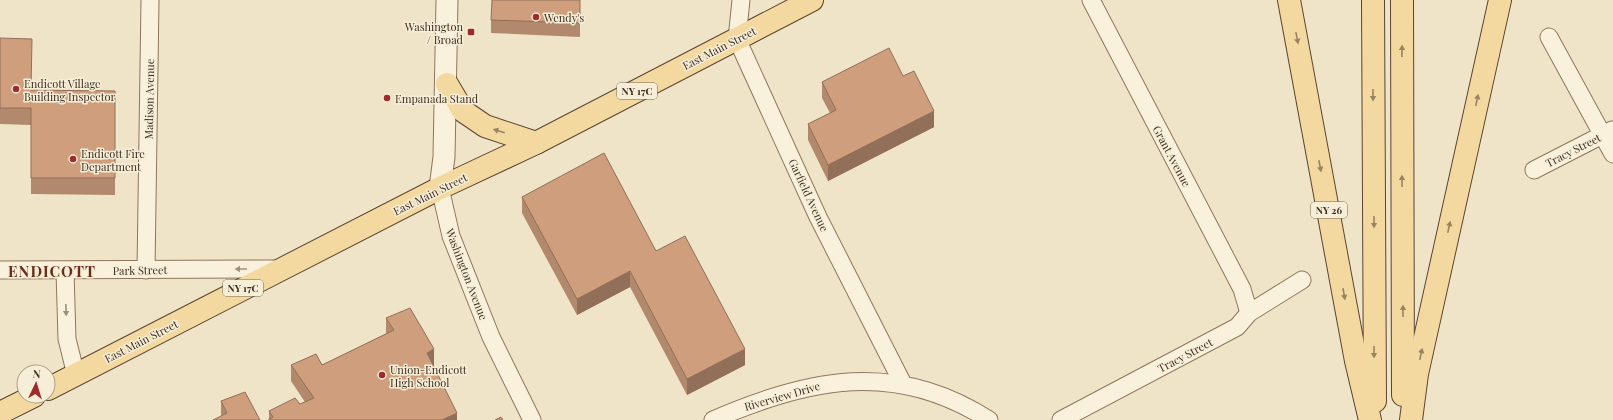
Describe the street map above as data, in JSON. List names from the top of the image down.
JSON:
{
  "streets": {
    "main road": ["East Main Street", "NY 17C", "NY 26"],
    "street": [
      "Madison Avenue",
      "Tracy Street",
      "Grant Avenue",
      "Garfield Avenue",
      "Park Street",
      "Washington Avenue",
      "Riverview Drive"
    ]
  },
  "crossings": [
    ["East Main Street", "Garfield Avenue"],
    ["East Main Street", "Park Street"],
    ["East Main Street", "Washington Avenue"],
    ["Madison Avenue", "Park Street"],
    ["Tracy Street", "Grant Avenue"],
    ["Garfield Avenue", "Riverview Drive"]
  ],
  "one_way": ["Park Street"],
  "districts": ["ENDICOTT"],
  "places": {
    "other": [
      "Wendy's",
      "Endicott Village Building Inspector",
      "Empanada Stand",
      "Endicott Fire Department",
      "Union-Endicott High School"
    ],
    "transit": ["Washington / Broad"]
  },
  "north": "top"
}
